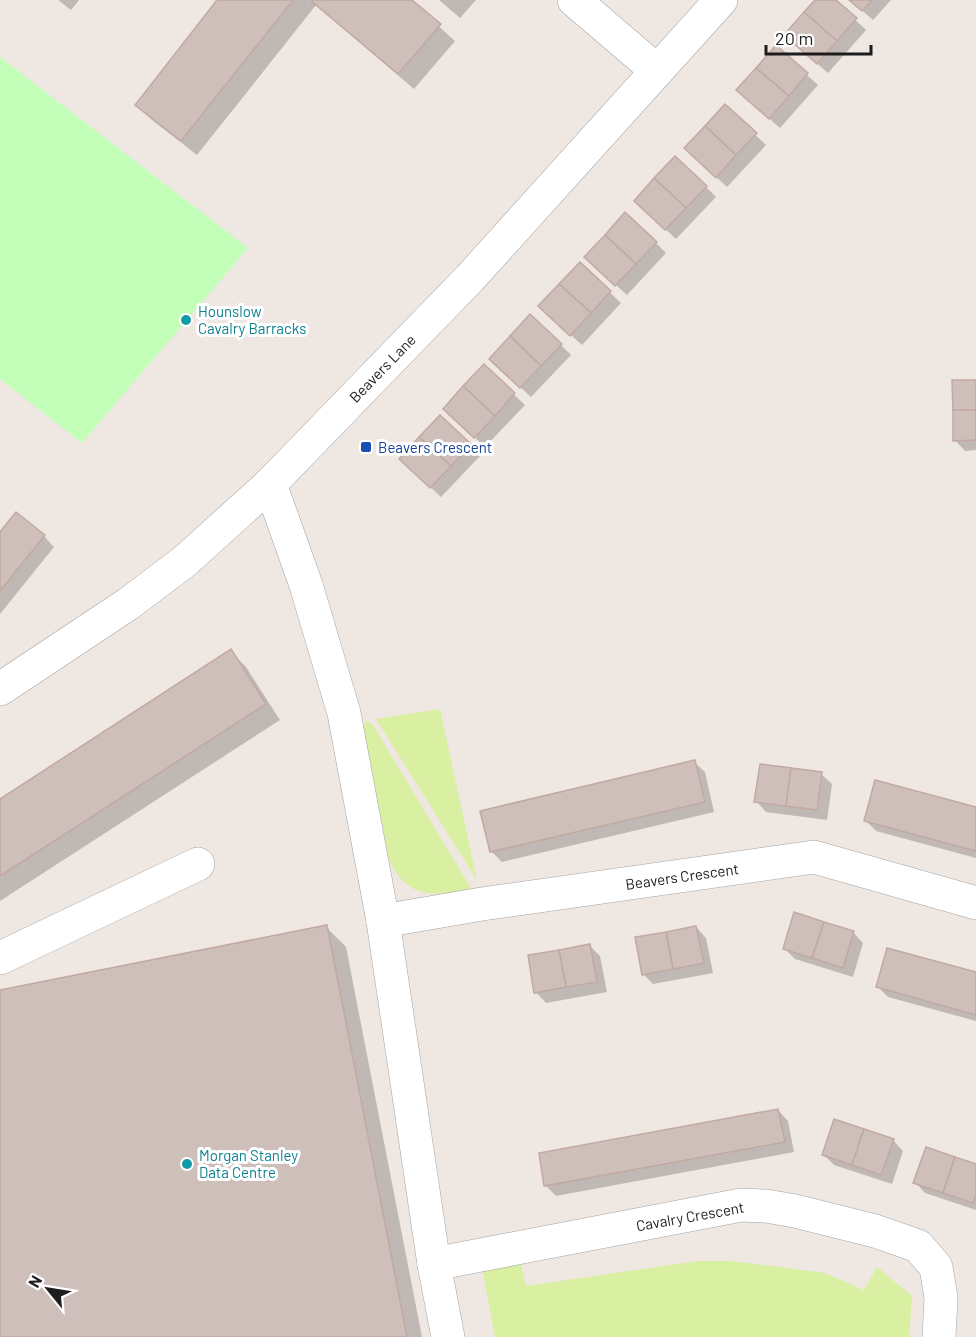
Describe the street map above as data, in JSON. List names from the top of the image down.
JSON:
{
  "streets": {
    "street": ["Beavers Lane", "Beavers Crescent", "Cavalry Crescent"]
  },
  "places": {
    "other": ["Hounslow Cavalry Barracks", "Morgan Stanley Data Centre"],
    "transit": ["Beavers Crescent"]
  },
  "scale_bar": "20 m",
  "north": "top left"
}
